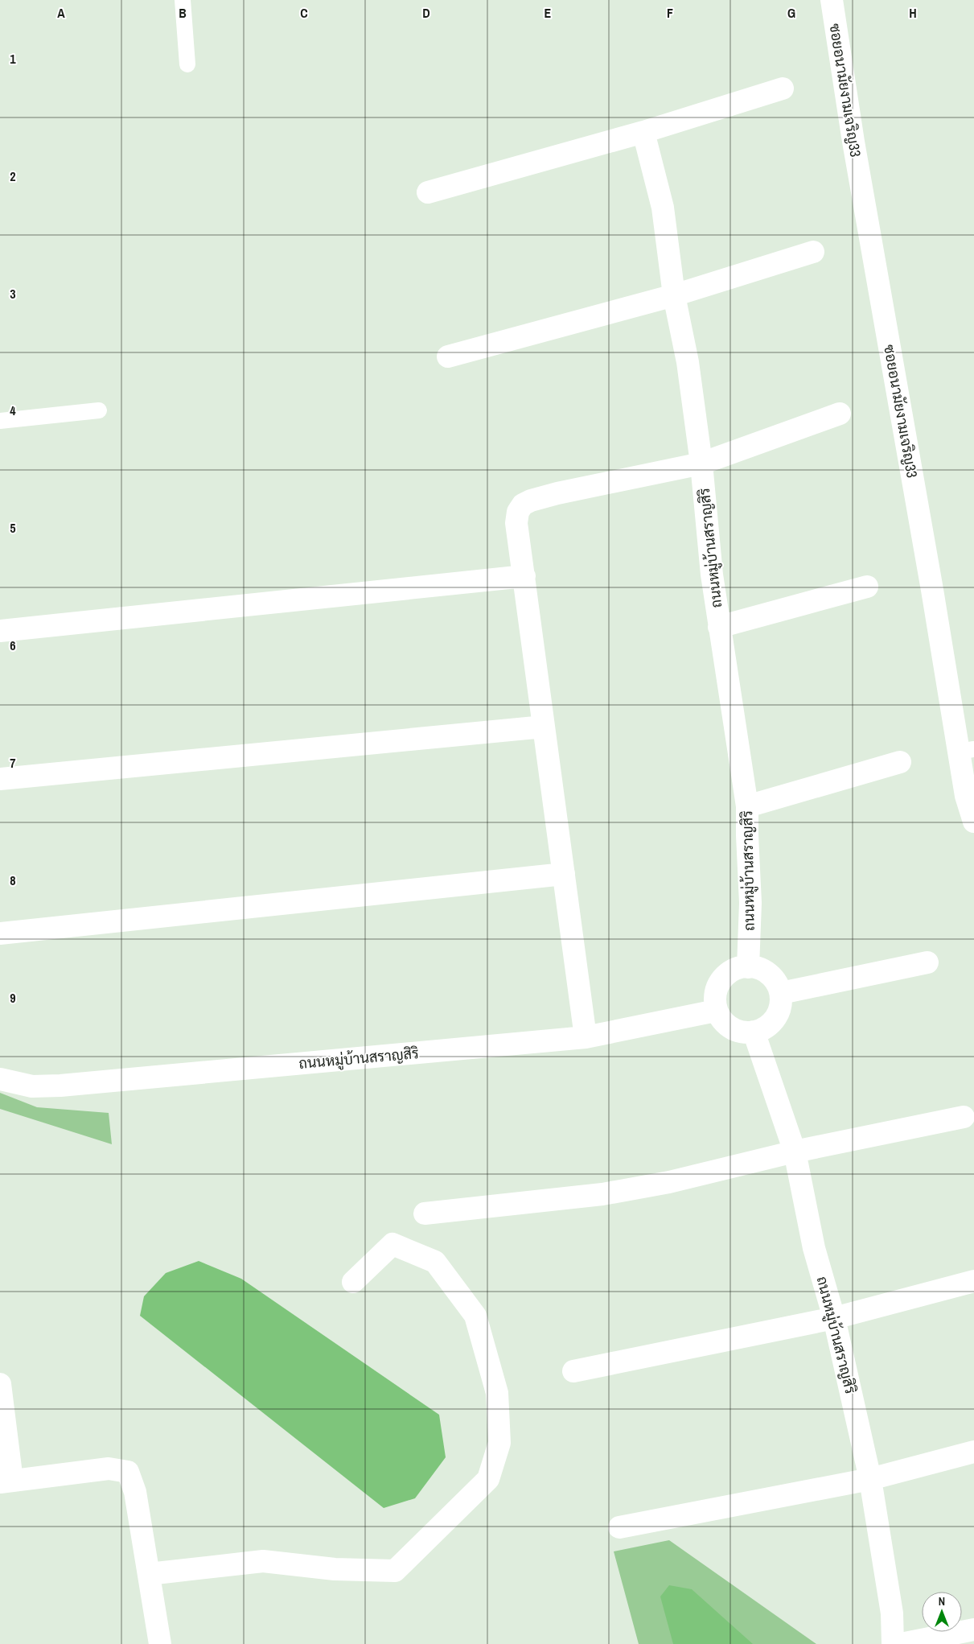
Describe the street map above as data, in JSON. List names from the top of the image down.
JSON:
{
  "streets": {
    "street": ["ซอยอนามัยงามเจริญ33", "ถนนหมู่บ้านสราญสิริ"]
  },
  "north": "top",
  "grid": {
    "columns": [
      "A",
      "B",
      "C",
      "D",
      "E",
      "F",
      "G",
      "H"
    ],
    "rows": [
      "1",
      "2",
      "3",
      "4",
      "5",
      "6",
      "7",
      "8",
      "9"
    ]
  }
}
